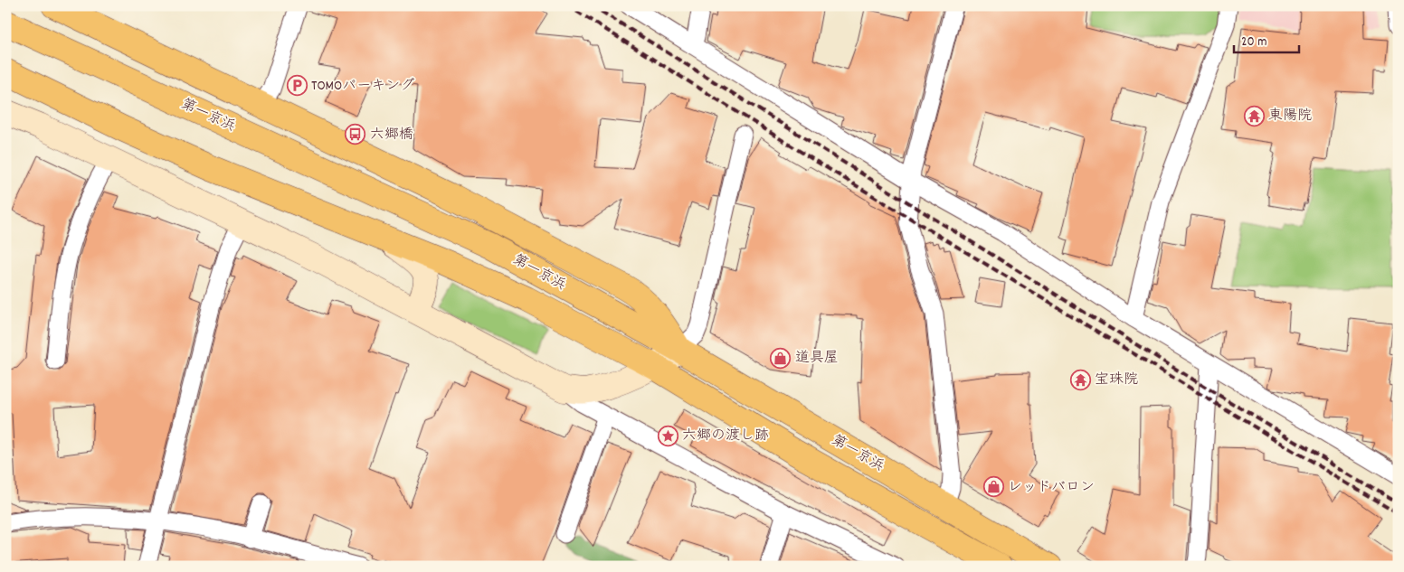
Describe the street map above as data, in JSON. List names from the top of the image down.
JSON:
{
  "streets": {
    "highway": ["第一京浜"]
  },
  "places": {
    "parking": ["TOMOパーキング"],
    "temple": ["東陽院", "宝珠院"],
    "bus stop": ["六郷橋"],
    "shop": ["道具屋", "レッドバロン"],
    "place": ["六郷の渡し跡"]
  },
  "scale_bar": "20 m"
}
